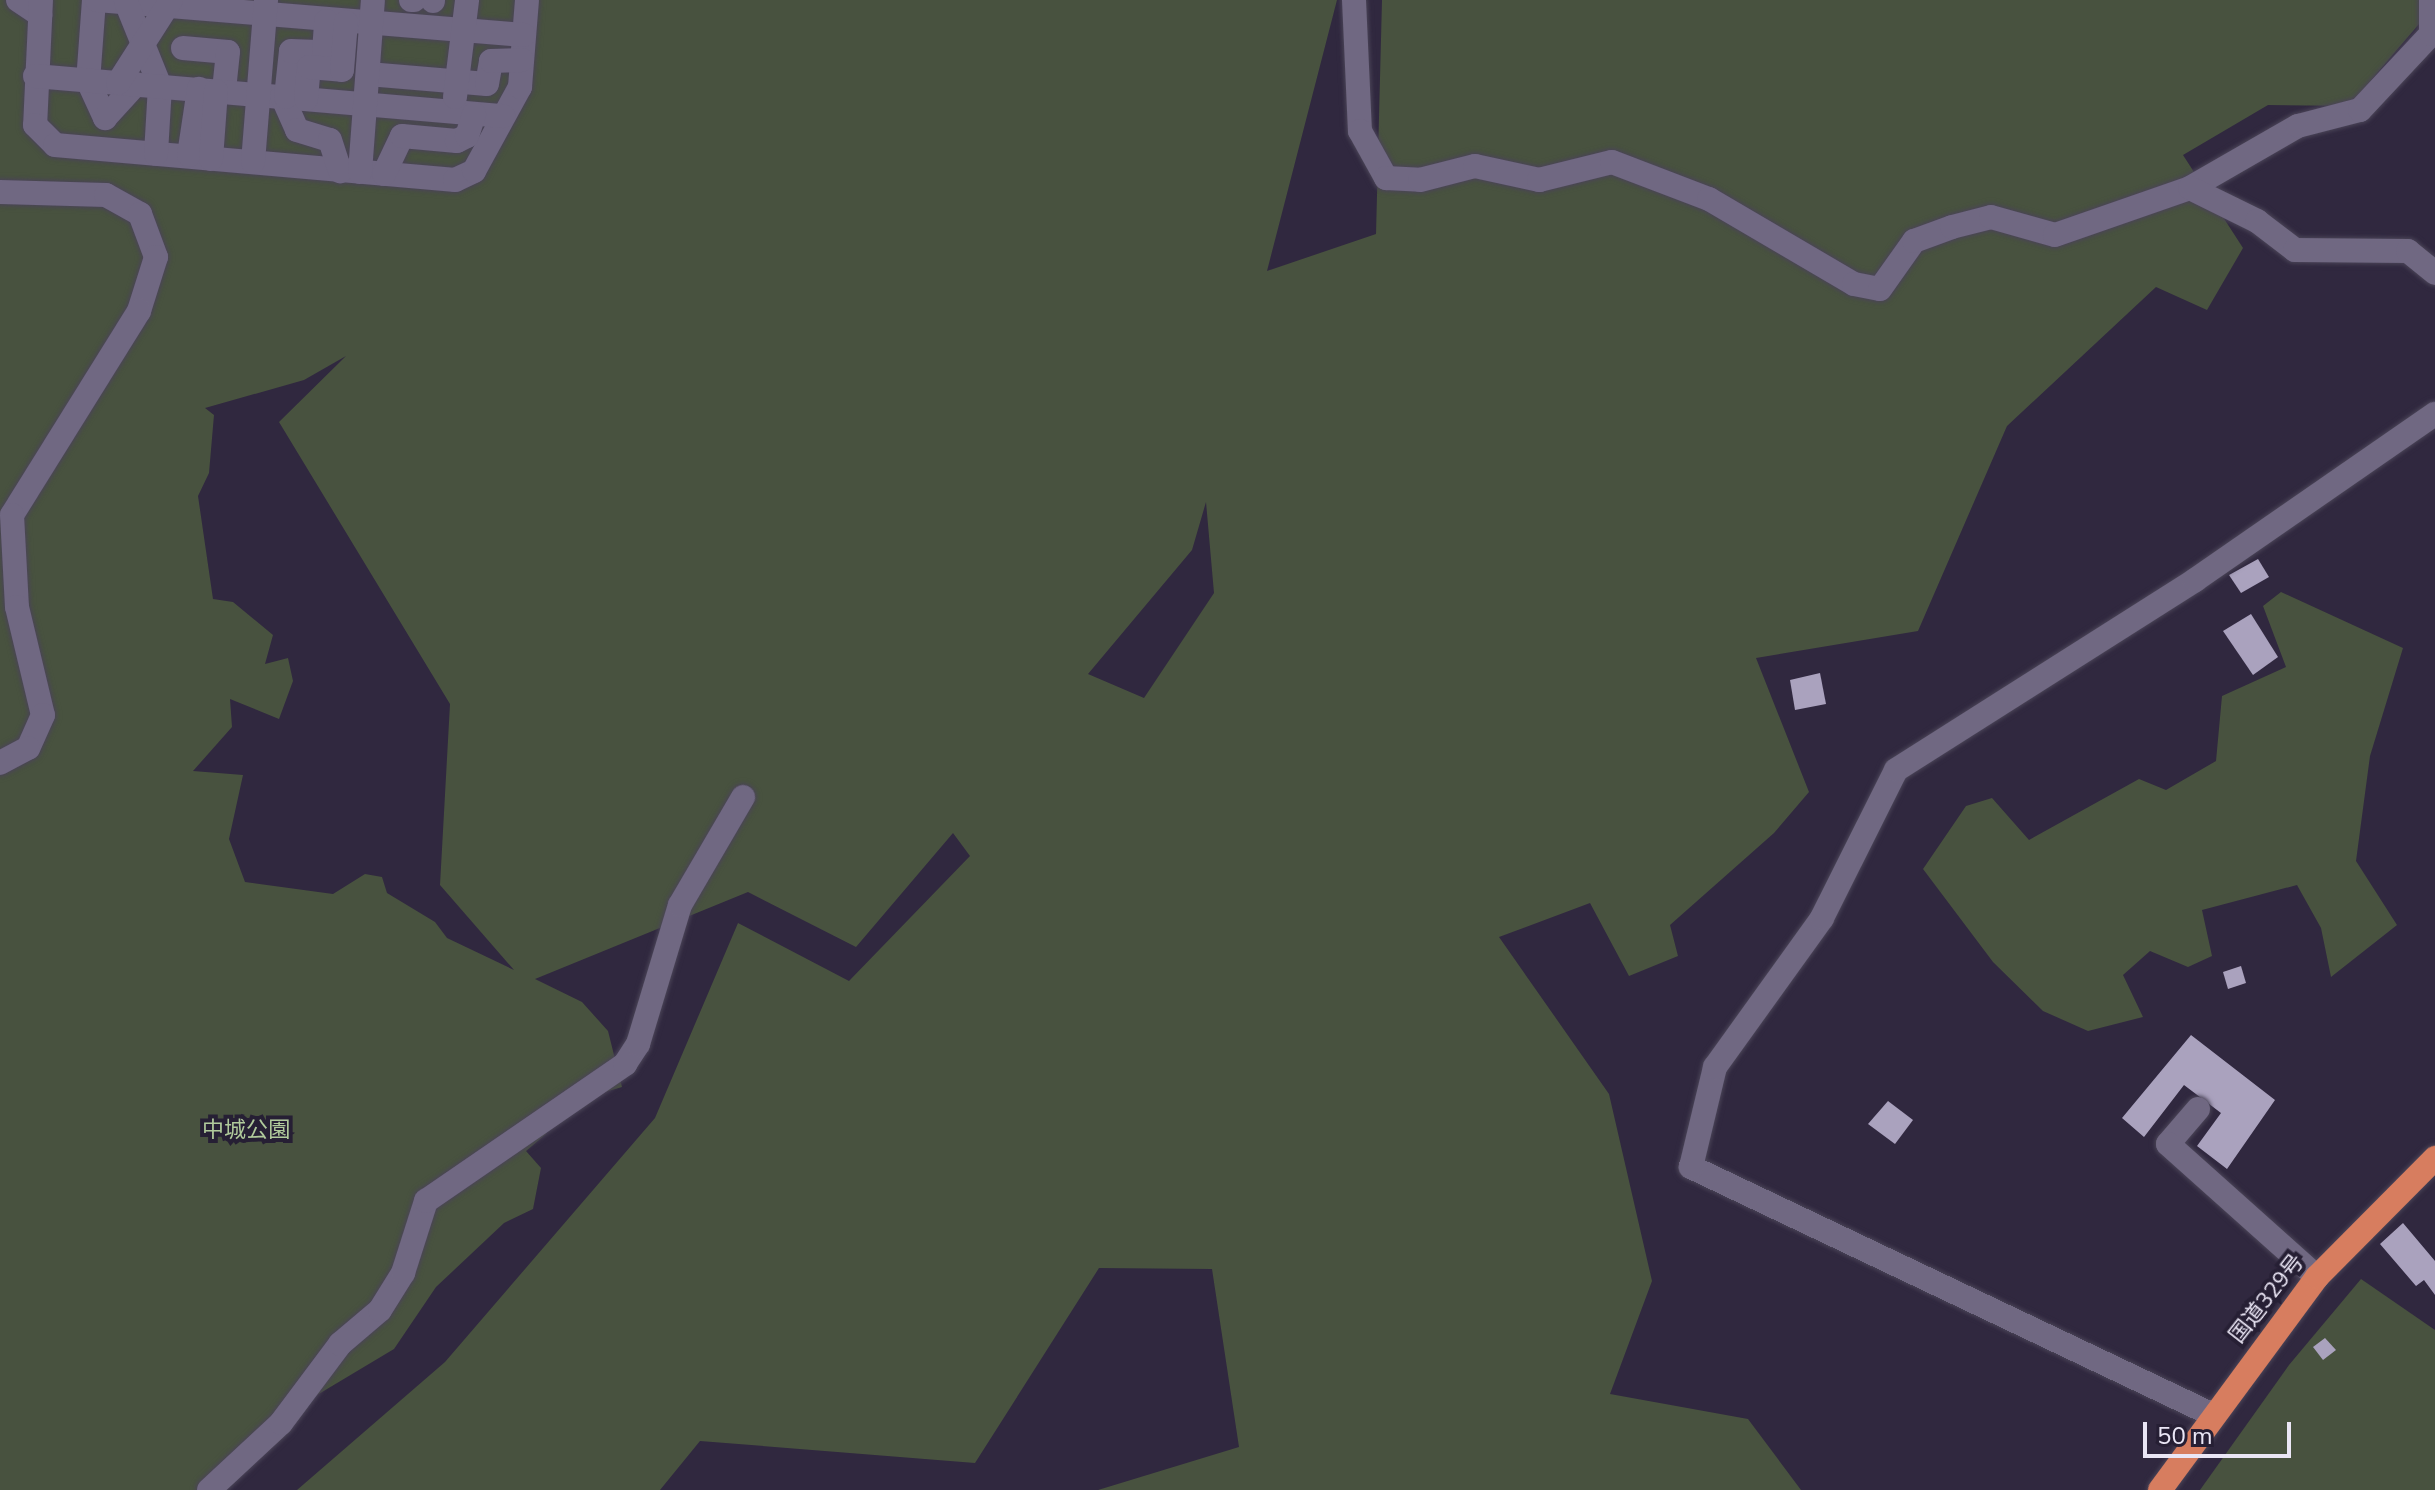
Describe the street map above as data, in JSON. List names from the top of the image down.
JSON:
{
  "streets": {
    "highway": ["国道329号"]
  },
  "parks": ["中城公園"],
  "scale_bar": "50 m"
}
